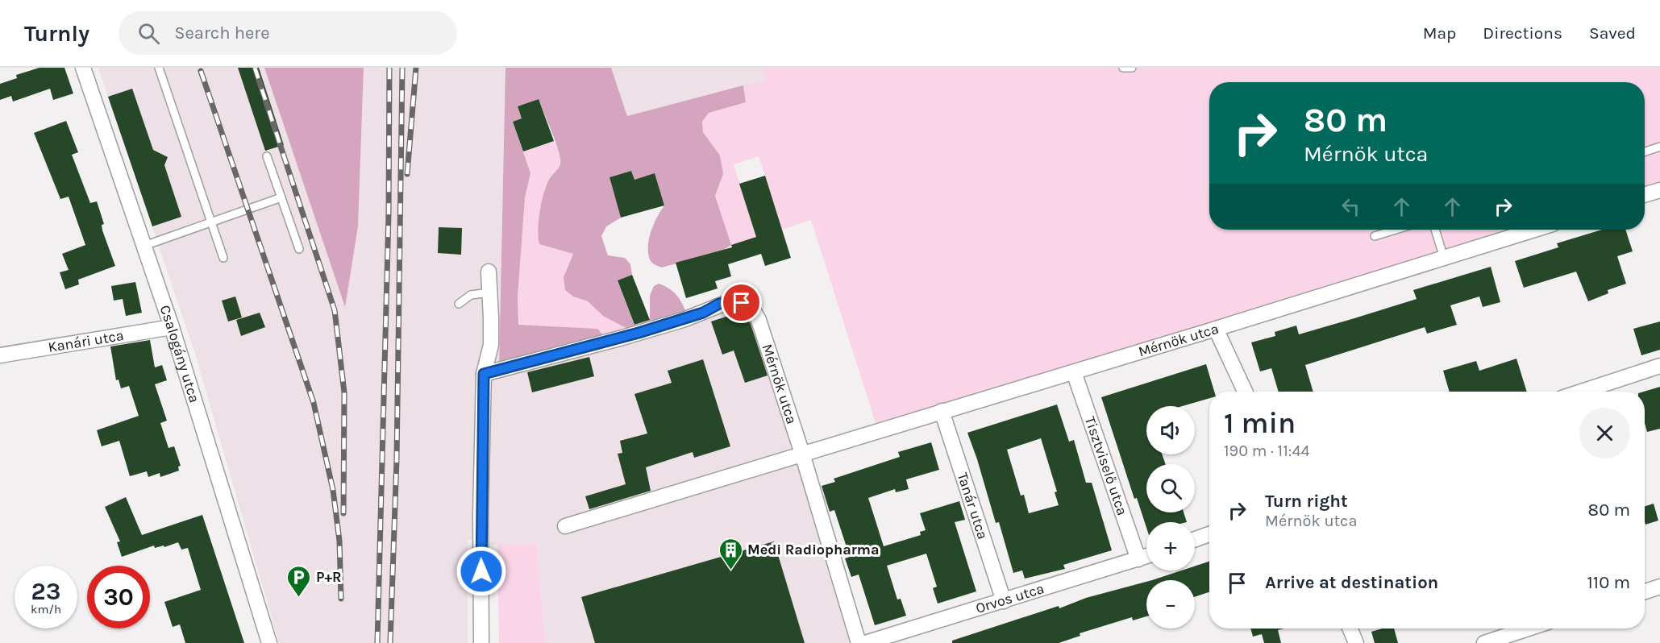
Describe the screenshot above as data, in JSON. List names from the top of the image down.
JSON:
{
  "streets": {
    "street": [
      "Kanári utca",
      "Mérnök utca",
      "Csalogány utca",
      "Tisztviselő utca",
      "Tanár utca",
      "Orvos utca"
    ]
  },
  "crossings": [
    ["Kanári utca", "Csalogány utca"],
    ["Mérnök utca", "Tisztviselő utca"],
    ["Mérnök utca", "Tanár utca"],
    ["Tisztviselő utca", "Orvos utca"],
    ["Tanár utca", "Orvos utca"]
  ],
  "places": {
    "building": ["Medi Radiopharma"],
    "parking": ["P+R"]
  },
  "page": {
    "header": "Turnly",
    "search": "Search here",
    "nav": ["Map", "Directions", "Saved"],
    "turn": ["80 m", "Mérnök utca"],
    "heading": ["1 min", "190 m · 11:44"],
    "map_buttons": ["+", "−"],
    "list": [
      {
        "name": "Turn right",
        "note": "Mérnök utca",
        "value": "80 m"
      },
      {
        "name": "Arrive at destination",
        "value": "110 m"
      }
    ],
    "speed": "23 km/h",
    "limit": "30"
  }
}
